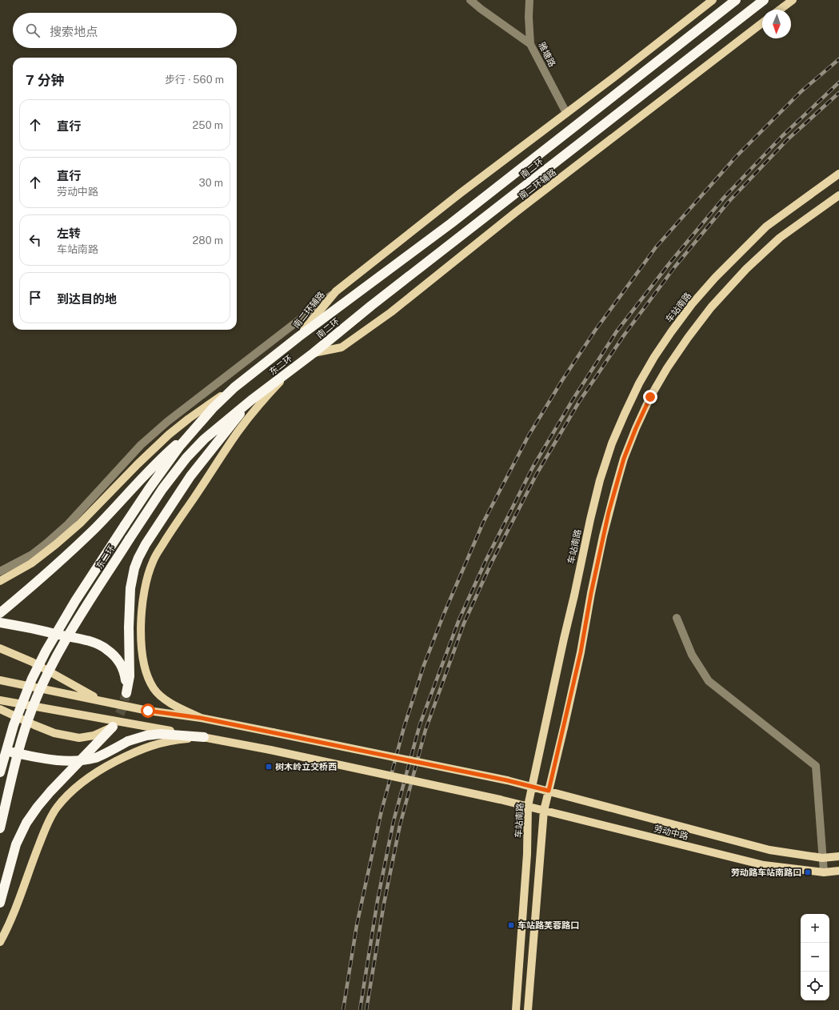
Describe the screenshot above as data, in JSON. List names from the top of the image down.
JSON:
{
  "streets": {
    "highway": ["南二环", "东二环"],
    "main road": ["南二环辅路", "车站南路", "劳动中路"],
    "street": ["雅塘路"]
  },
  "crossings": [
    ["雅塘路", "南二环辅路"],
    ["南二环", "南二环辅路"],
    ["南二环", "东二环"],
    ["南二环辅路", "东二环"],
    ["车站南路", "劳动中路"]
  ],
  "places": {
    "transit": ["树木岭立交桥西", "劳动路车站南路口", "车站路芙蓉路口"]
  },
  "north": "bottom",
  "page": {
    "search": "搜索地点",
    "heading": ["7 分钟", "步行 · 560 m"],
    "list": [
      ["直行", "250 m"],
      ["直行", "劳动中路", "30 m"],
      ["左转", "车站南路", "280 m"],
      "到达目的地"
    ],
    "map_buttons": ["+", "−"]
  }
}
